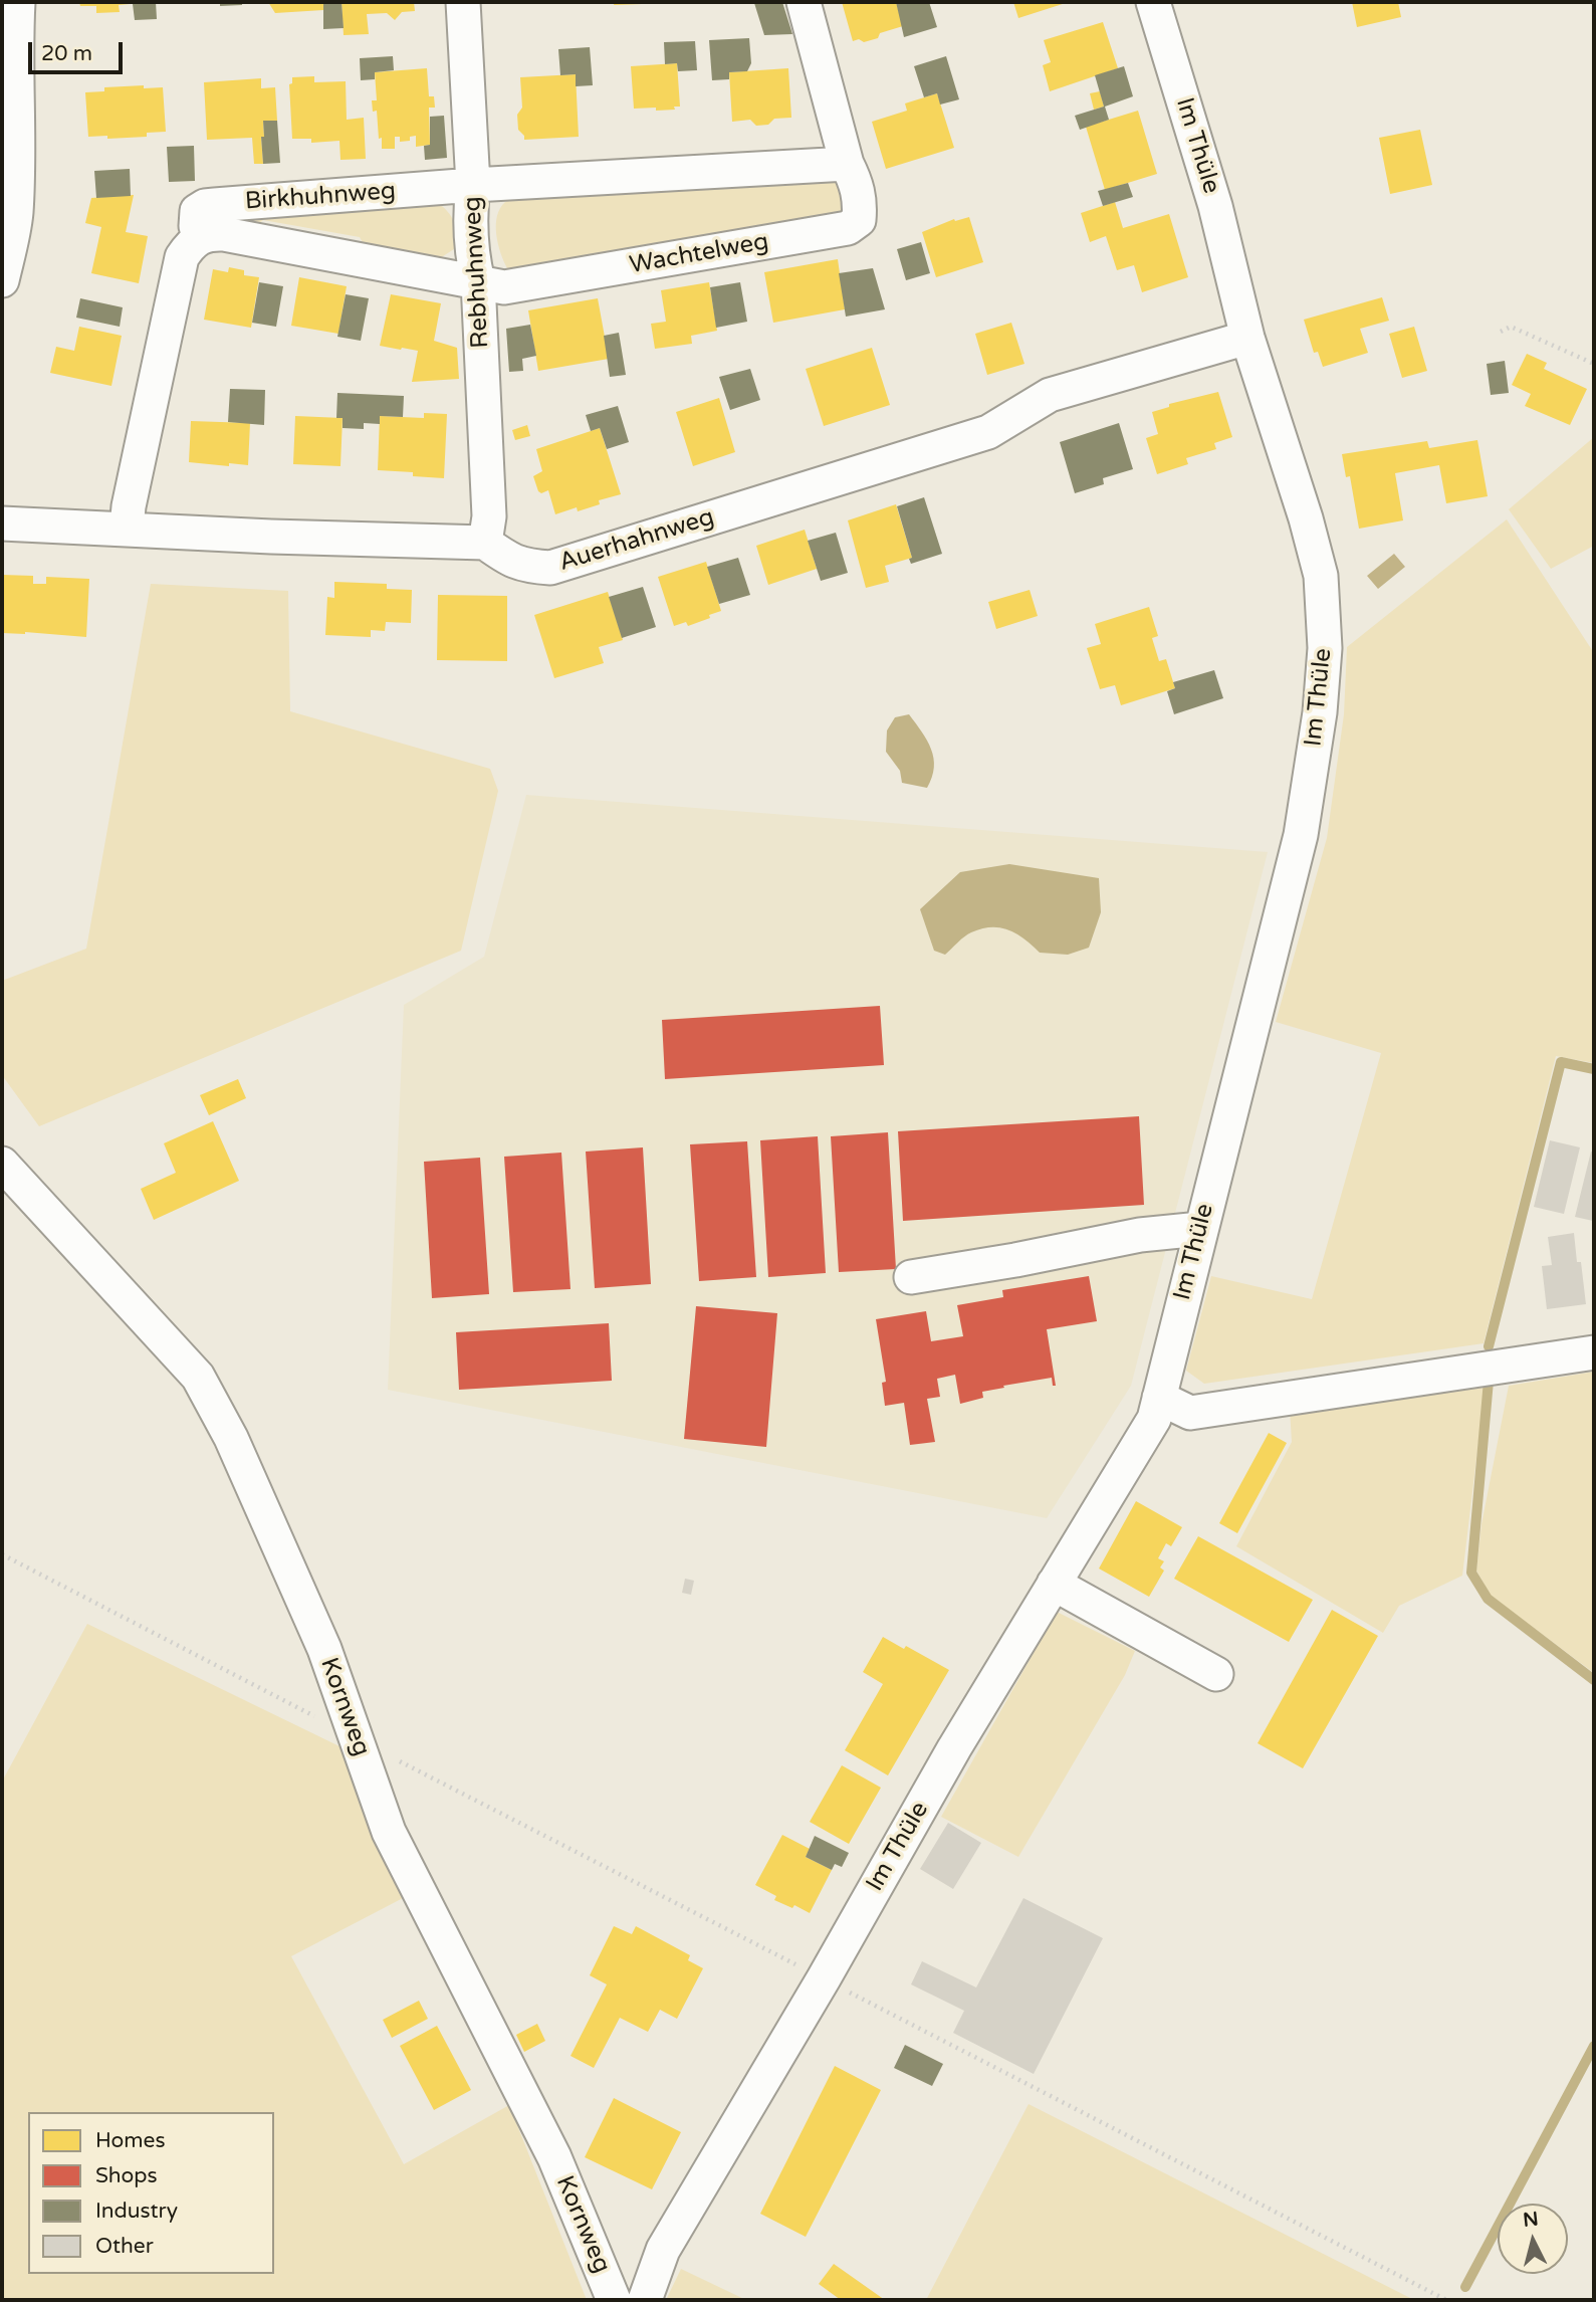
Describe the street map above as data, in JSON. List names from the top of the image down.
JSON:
{
  "streets": {
    "street": [
      "Im Thüle",
      "Birkhuhnweg",
      "Wachtelweg",
      "Rebhuhnweg",
      "Auerhahnweg",
      "Kornweg"
    ]
  },
  "crossings": [
    ["Im Thüle", "Auerhahnweg"],
    ["Birkhuhnweg", "Wachtelweg"],
    ["Birkhuhnweg", "Rebhuhnweg"],
    ["Wachtelweg", "Rebhuhnweg"],
    ["Rebhuhnweg", "Auerhahnweg"]
  ],
  "legend": [
    "Homes",
    "Shops",
    "Industry",
    "Other"
  ],
  "scale_bar": "20 m",
  "north": "top"
}
